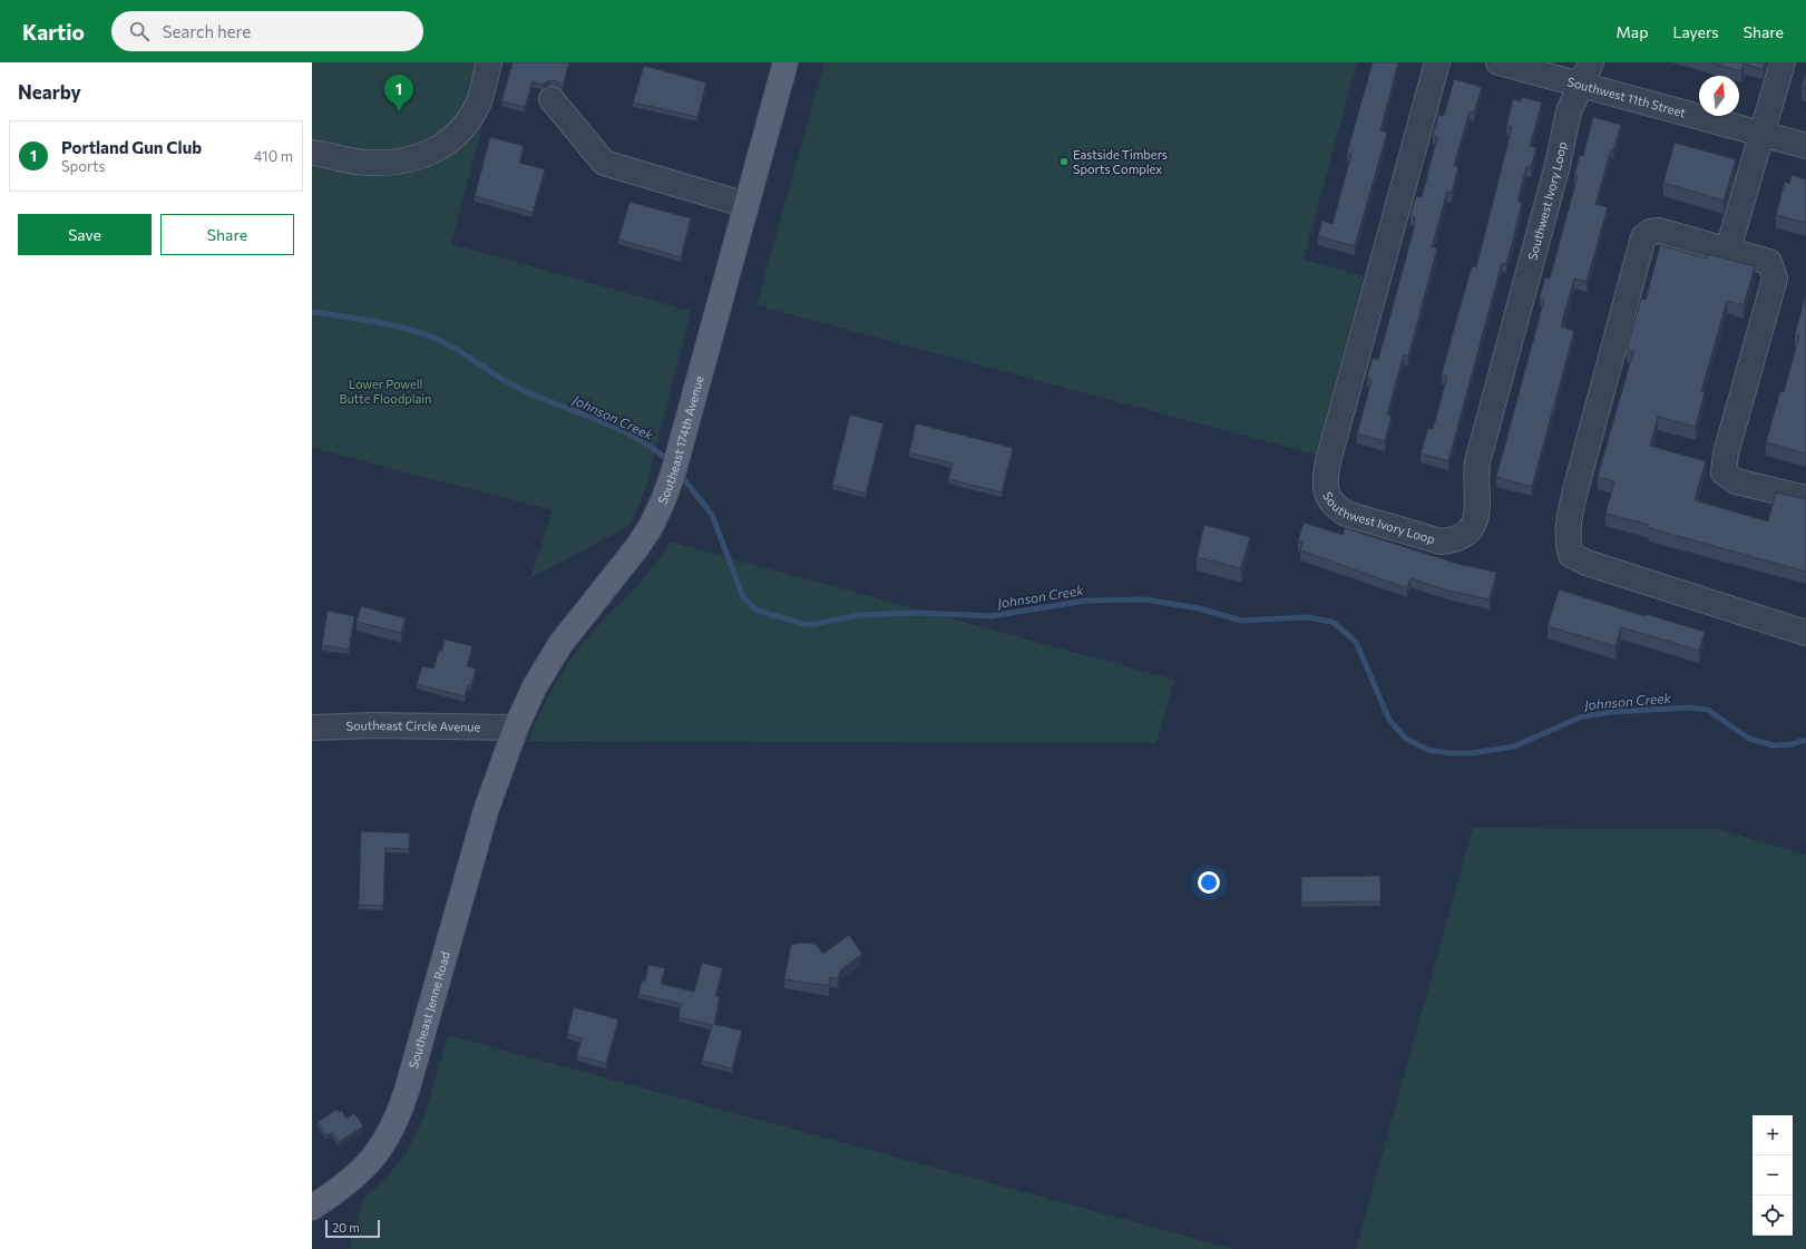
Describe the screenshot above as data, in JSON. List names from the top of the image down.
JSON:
{
  "streets": {
    "main road": ["Southeast 174th Avenue", "Southeast Jenne Road"],
    "street": ["Southwest 11th Street", "Southwest Ivory Loop", "Southeast Circle Avenue"]
  },
  "crossings": [
    ["Southwest 11th Street", "Southwest Ivory Loop"],
    ["Southeast 174th Avenue", "Southeast Circle Avenue"],
    ["Southeast 174th Avenue", "Southeast Jenne Road"]
  ],
  "water": ["Johnson Creek"],
  "parks": ["Lower Powell Butte Floodplain"],
  "places": ["Eastside Timbers Sports Complex"],
  "scale_bar": "20 m",
  "north": "top",
  "page": {
    "header": "Kartio",
    "search": "Search here",
    "nav": ["Map", "Layers", "Share"],
    "heading": "Nearby",
    "pins": "1",
    "list": [
      {
        "mark": "1",
        "name": "Portland Gun Club",
        "note": "Sports",
        "value": "410 m"
      }
    ],
    "buttons": ["Save", "Share"],
    "map_buttons": ["+", "−"],
    "scale": "20 m"
  }
}
